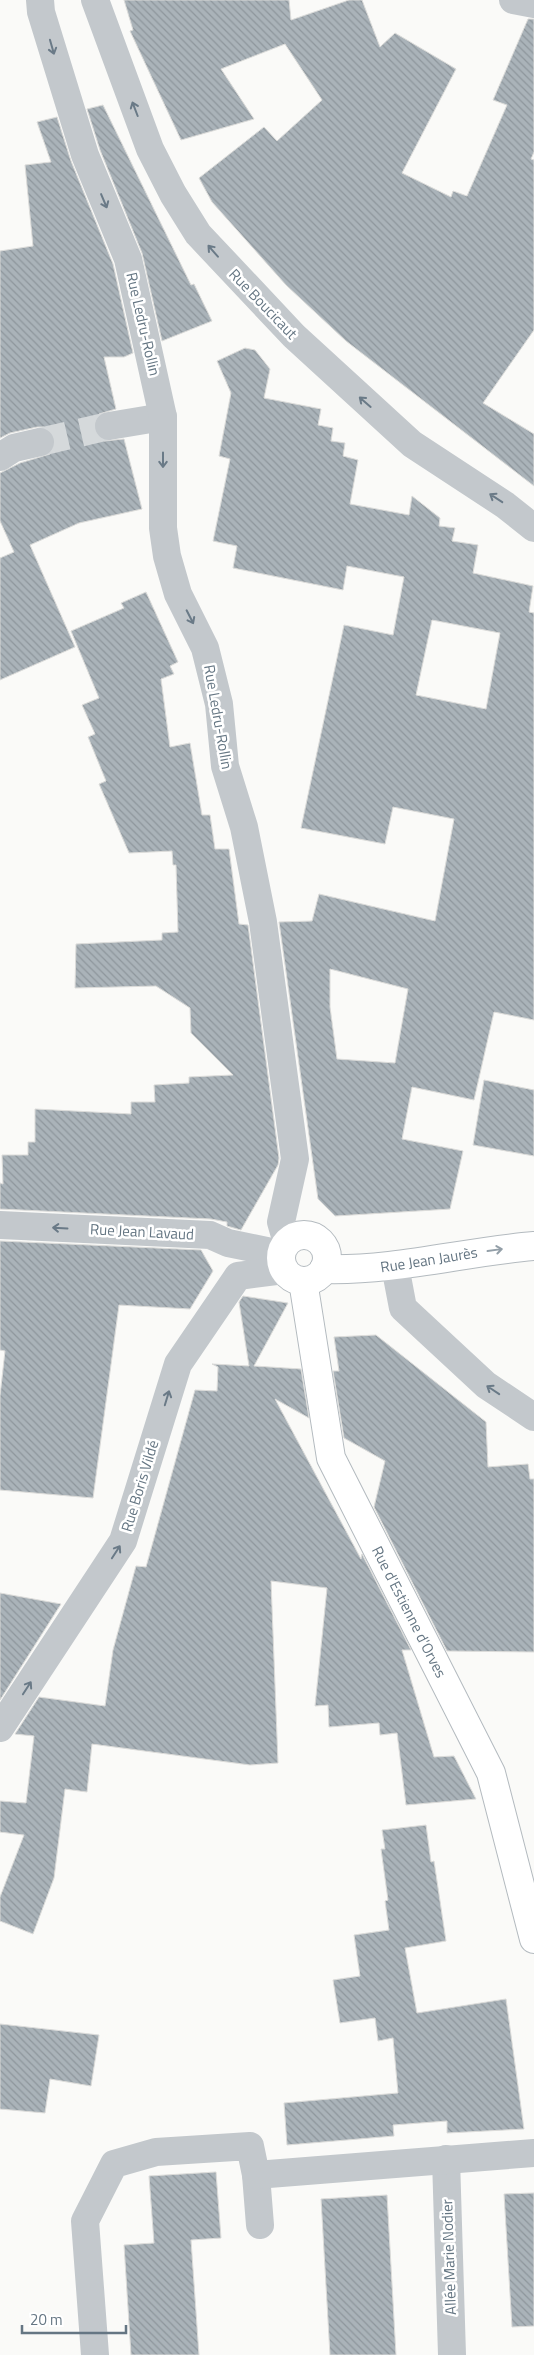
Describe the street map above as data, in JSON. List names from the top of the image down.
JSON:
{
  "streets": {
    "main road": ["Rue Jean Jaurès", "Rue d'Estienne d'Orves"],
    "street": [
      "Rue Boucicaut",
      "Rue Ledru-Rollin",
      "Rue Jean Lavaud",
      "Rue Boris Vildé",
      "Allée Marie Nodier"
    ]
  },
  "crossings": [
    ["Rue Ledru-Rollin", "Rue Jean Lavaud"],
    ["Rue Ledru-Rollin", "Rue Jean Jaurès"],
    ["Rue Ledru-Rollin", "Rue d'Estienne d'Orves"],
    ["Rue Jean Lavaud", "Rue Jean Jaurès"],
    ["Rue Jean Lavaud", "Rue d'Estienne d'Orves"],
    ["Rue Jean Jaurès", "Rue d'Estienne d'Orves"]
  ],
  "one_way": [
    "Rue Boucicaut",
    "Rue Ledru-Rollin",
    "Rue Jean Lavaud",
    "Rue Jean Jaurès",
    "Rue Boris Vildé"
  ],
  "scale_bar": "20 m"
}
